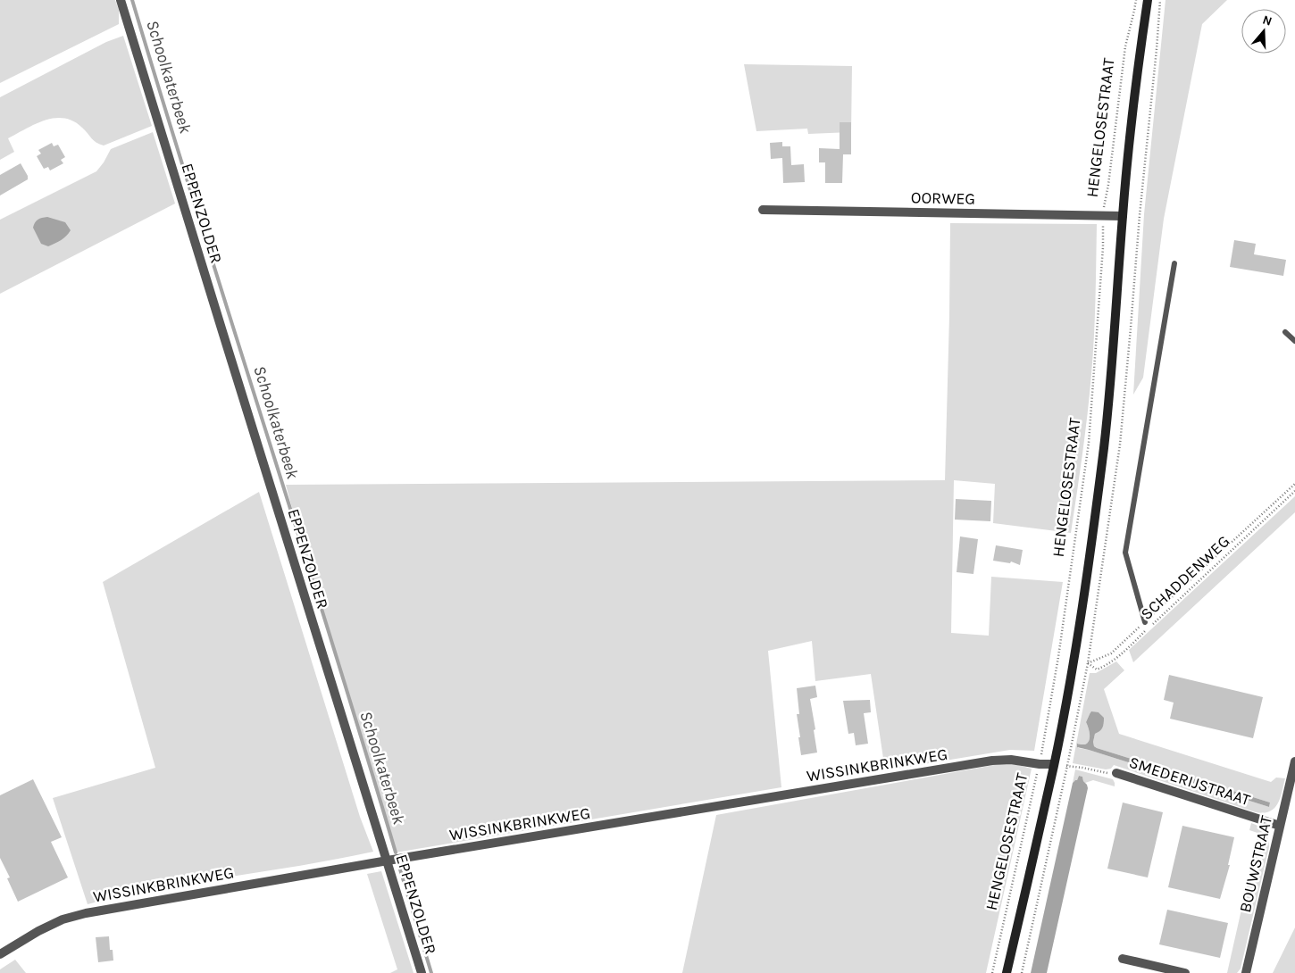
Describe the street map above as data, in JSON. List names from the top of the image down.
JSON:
{
  "streets": {
    "main road": ["HENGELOSESTRAAT"],
    "street": [
      "OORWEG",
      "EPPENZOLDER",
      "WISSINKBRINKWEG",
      "SMEDERIJSTRAAT",
      "BOUWSTRAAT"
    ],
    "path": ["SCHADDENWEG"]
  },
  "crossings": [
    ["HENGELOSESTRAAT", "OORWEG"],
    ["HENGELOSESTRAAT", "SCHADDENWEG"],
    ["HENGELOSESTRAAT", "WISSINKBRINKWEG"],
    ["EPPENZOLDER", "WISSINKBRINKWEG"],
    ["SMEDERIJSTRAAT", "BOUWSTRAAT"]
  ],
  "water": ["Schoolkaterbeek"],
  "north": "top"
}
